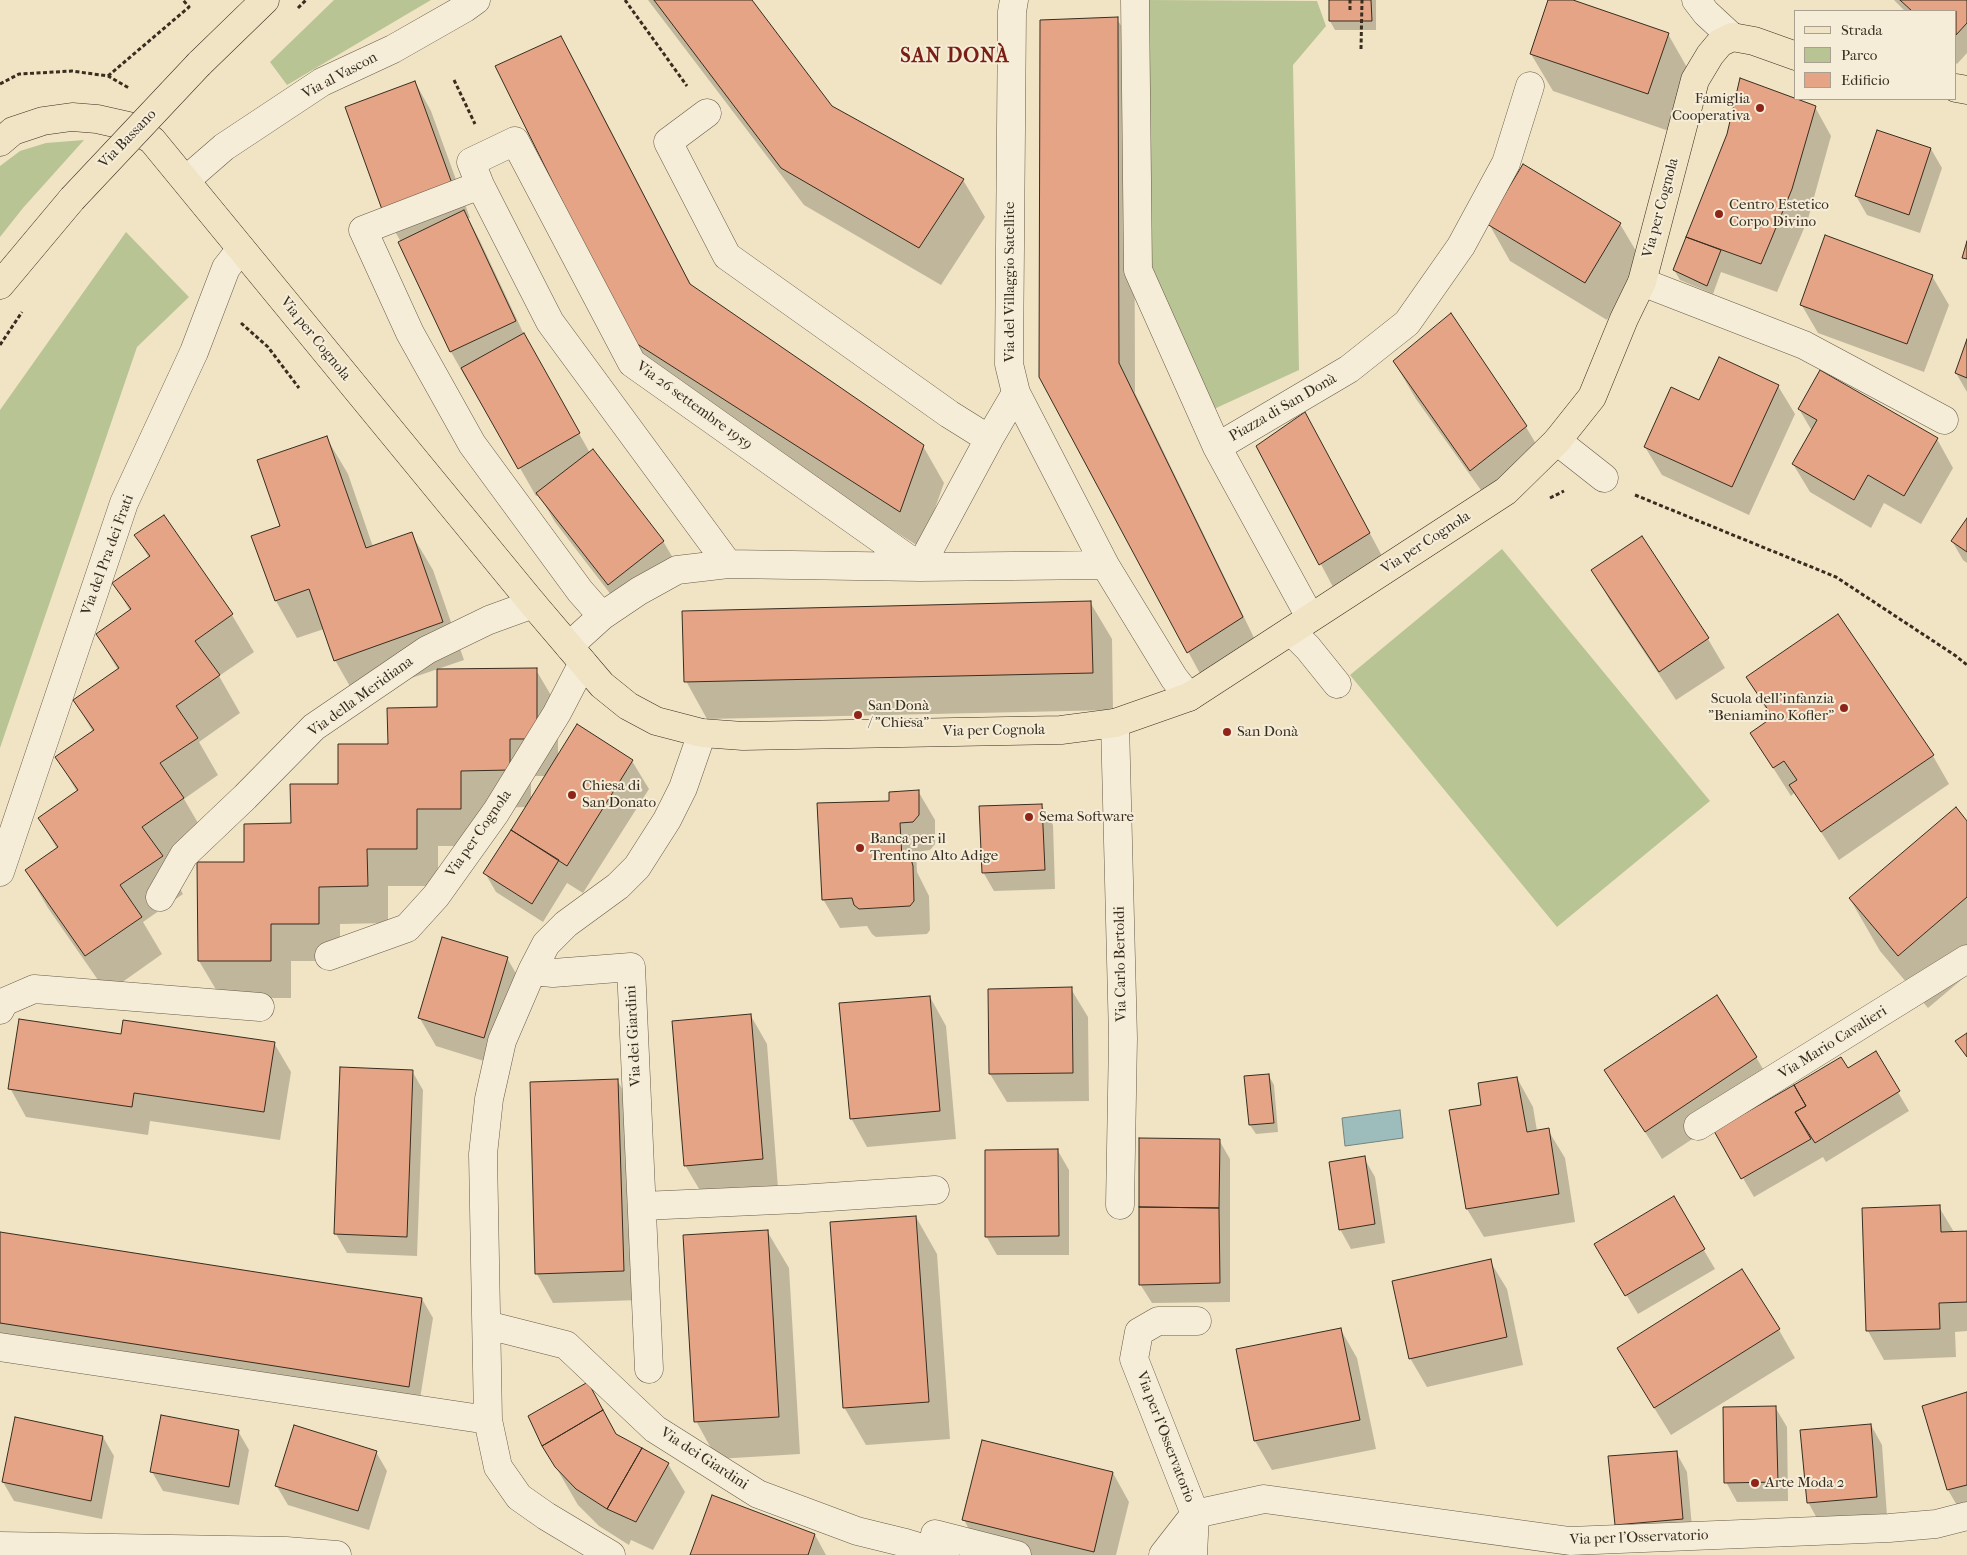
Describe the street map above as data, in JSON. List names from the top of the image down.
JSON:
{
  "streets": {
    "main road": ["Via Bassano", "Via per Cognola"],
    "street": [
      "Via al Vascon",
      "Via del Villaggio Satellite",
      "Via 26 settembre 1959",
      "Piazza di San Donà",
      "Via del Pra dei Frati",
      "Via della Meridiana",
      "Via Carlo Bertoldi",
      "Via dei Giardini",
      "Via Mario Cavalieri",
      "Via per l'Osservatorio"
    ]
  },
  "crossings": [
    ["Via al Vascon", "Via per Cognola"],
    ["Via per Cognola", "Via del Villaggio Satellite"],
    ["Via per Cognola", "Via del Pra dei Frati"],
    ["Via per Cognola", "Via della Meridiana"],
    ["Via per Cognola", "Via Carlo Bertoldi"]
  ],
  "districts": ["SAN DONÀ"],
  "places": [
    "Famiglia Cooperativa",
    "Centro Estetico Corpo Divino",
    "Scuola dell'infanzia \"Beniamino Kofler\"",
    "San Donà / \"Chiesa\"",
    "San Donà",
    "Chiesa di San Donato",
    "Sema Software",
    "Banca per il Trentino Alto Adige",
    "Arte Moda 2"
  ],
  "legend": ["Strada", "Parco", "Edificio"]
}
